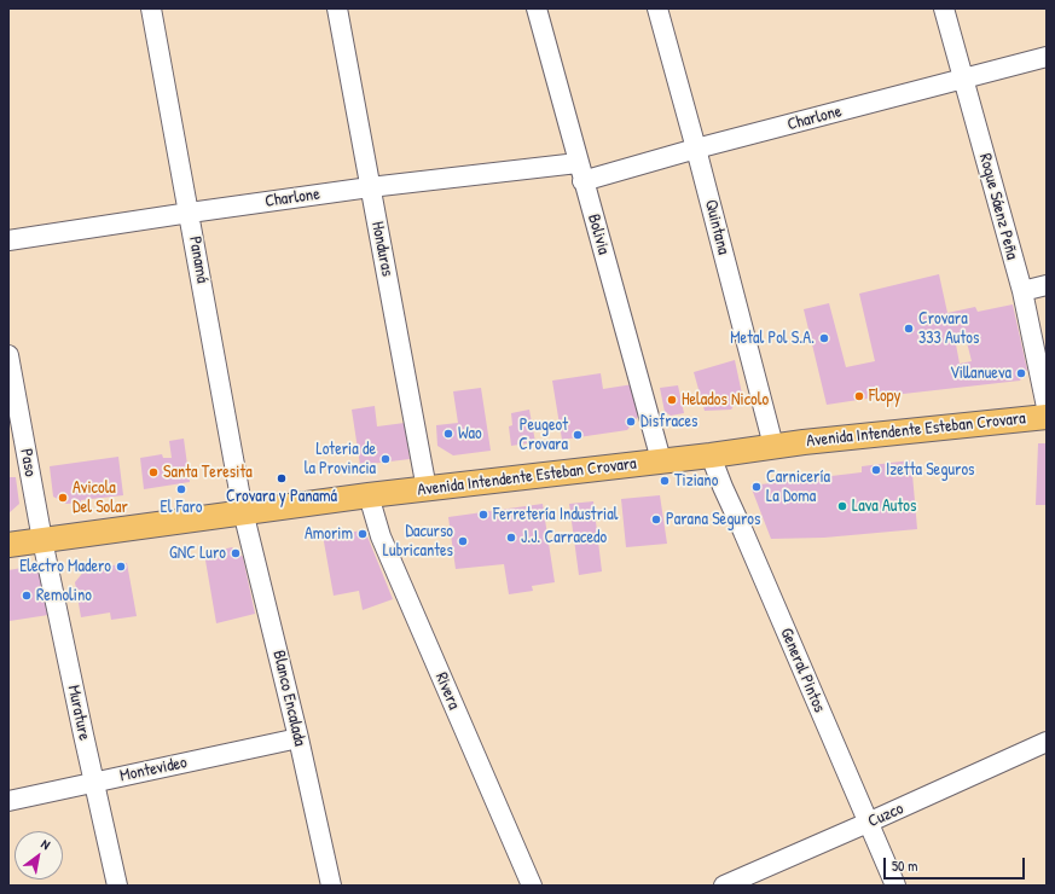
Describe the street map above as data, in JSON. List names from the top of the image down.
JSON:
{
  "streets": {
    "main road": ["Avenida Intendente Esteban Crovara"],
    "street": [
      "Charlone",
      "Roque Sáenz Peña",
      "Quintana",
      "Bolivia",
      "Honduras",
      "Panamá",
      "Paso",
      "General Pintos",
      "Rivera",
      "Blanco Encalada",
      "Murature",
      "Montevideo",
      "Cuzco"
    ]
  },
  "crossings": [
    ["Charlone", "Roque Sáenz Peña"],
    ["Charlone", "Quintana"],
    ["Charlone", "Bolivia"],
    ["Charlone", "Honduras"],
    ["Charlone", "Panamá"],
    ["Quintana", "Avenida Intendente Esteban Crovara"],
    ["Bolivia", "Avenida Intendente Esteban Crovara"],
    ["Honduras", "Avenida Intendente Esteban Crovara"],
    ["Panamá", "Avenida Intendente Esteban Crovara"],
    ["Panamá", "Blanco Encalada"],
    ["Avenida Intendente Esteban Crovara", "Paso"],
    ["Avenida Intendente Esteban Crovara", "General Pintos"],
    ["Avenida Intendente Esteban Crovara", "Rivera"],
    ["Avenida Intendente Esteban Crovara", "Blanco Encalada"],
    ["Avenida Intendente Esteban Crovara", "Murature"],
    ["Paso", "Murature"],
    ["General Pintos", "Cuzco"],
    ["Blanco Encalada", "Montevideo"],
    ["Murature", "Montevideo"]
  ],
  "places": [
    "Crovara 333 Autos",
    "Metal Pol S.A.",
    "Villanueva",
    "Flopy",
    "Helados Nicolo",
    "Disfraces",
    "Wao",
    "Peugeot Crovara",
    "Loteria de la Provincia",
    "Izetta Seguros",
    "Santa Teresita",
    "Crovara y Panamá",
    "Tiziano",
    "Carnicería La Doma",
    "El Faro",
    "Avicola Del Solar",
    "Lava Autos",
    "Ferretería Industrial",
    "Parana Seguros",
    "Amorim",
    "J.J. Carracedo",
    "Dacurso Lubricantes",
    "GNC Luro",
    "Electro Madero",
    "Remolino"
  ],
  "scale_bar": "50 m",
  "north": "top right"
}
